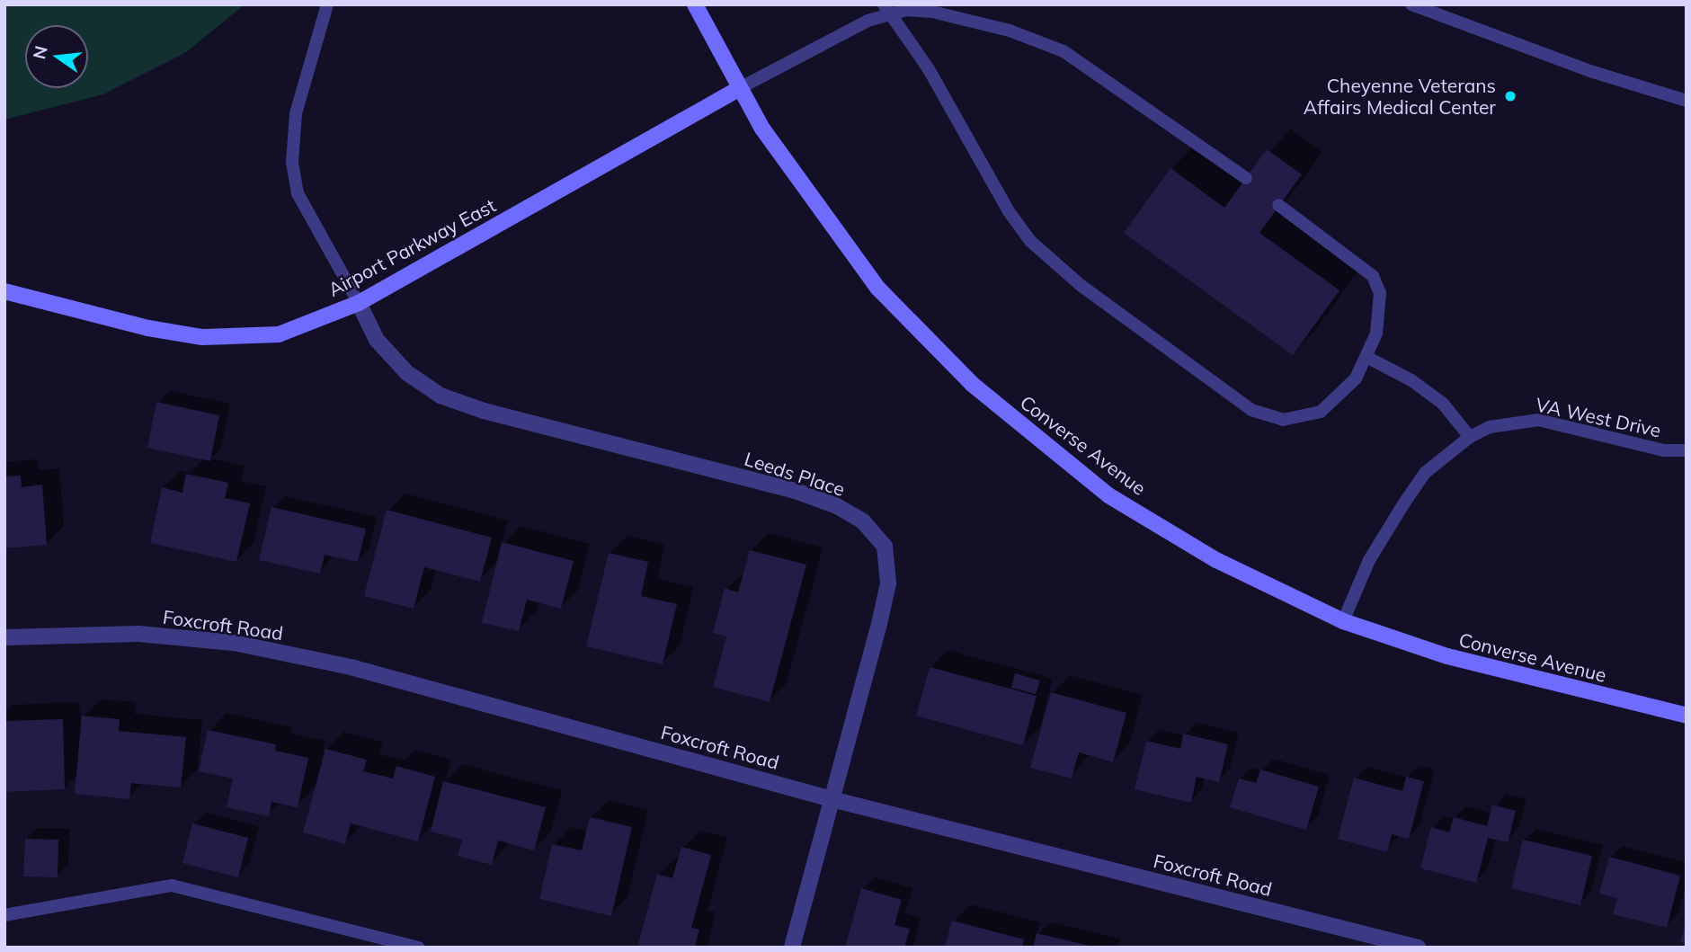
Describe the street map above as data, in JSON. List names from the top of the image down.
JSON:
{
  "streets": {
    "main road": ["Airport Parkway East", "Converse Avenue"],
    "street": ["Leeds Place", "Foxcroft Road"],
    "lane": ["VA West Drive"]
  },
  "crossings": [
    ["Airport Parkway East", "Converse Avenue"],
    ["Airport Parkway East", "Leeds Place"],
    ["VA West Drive", "Converse Avenue"],
    ["Leeds Place", "Foxcroft Road"]
  ],
  "places": ["Cheyenne Veterans Affairs Medical Center"],
  "north": "left"
}
